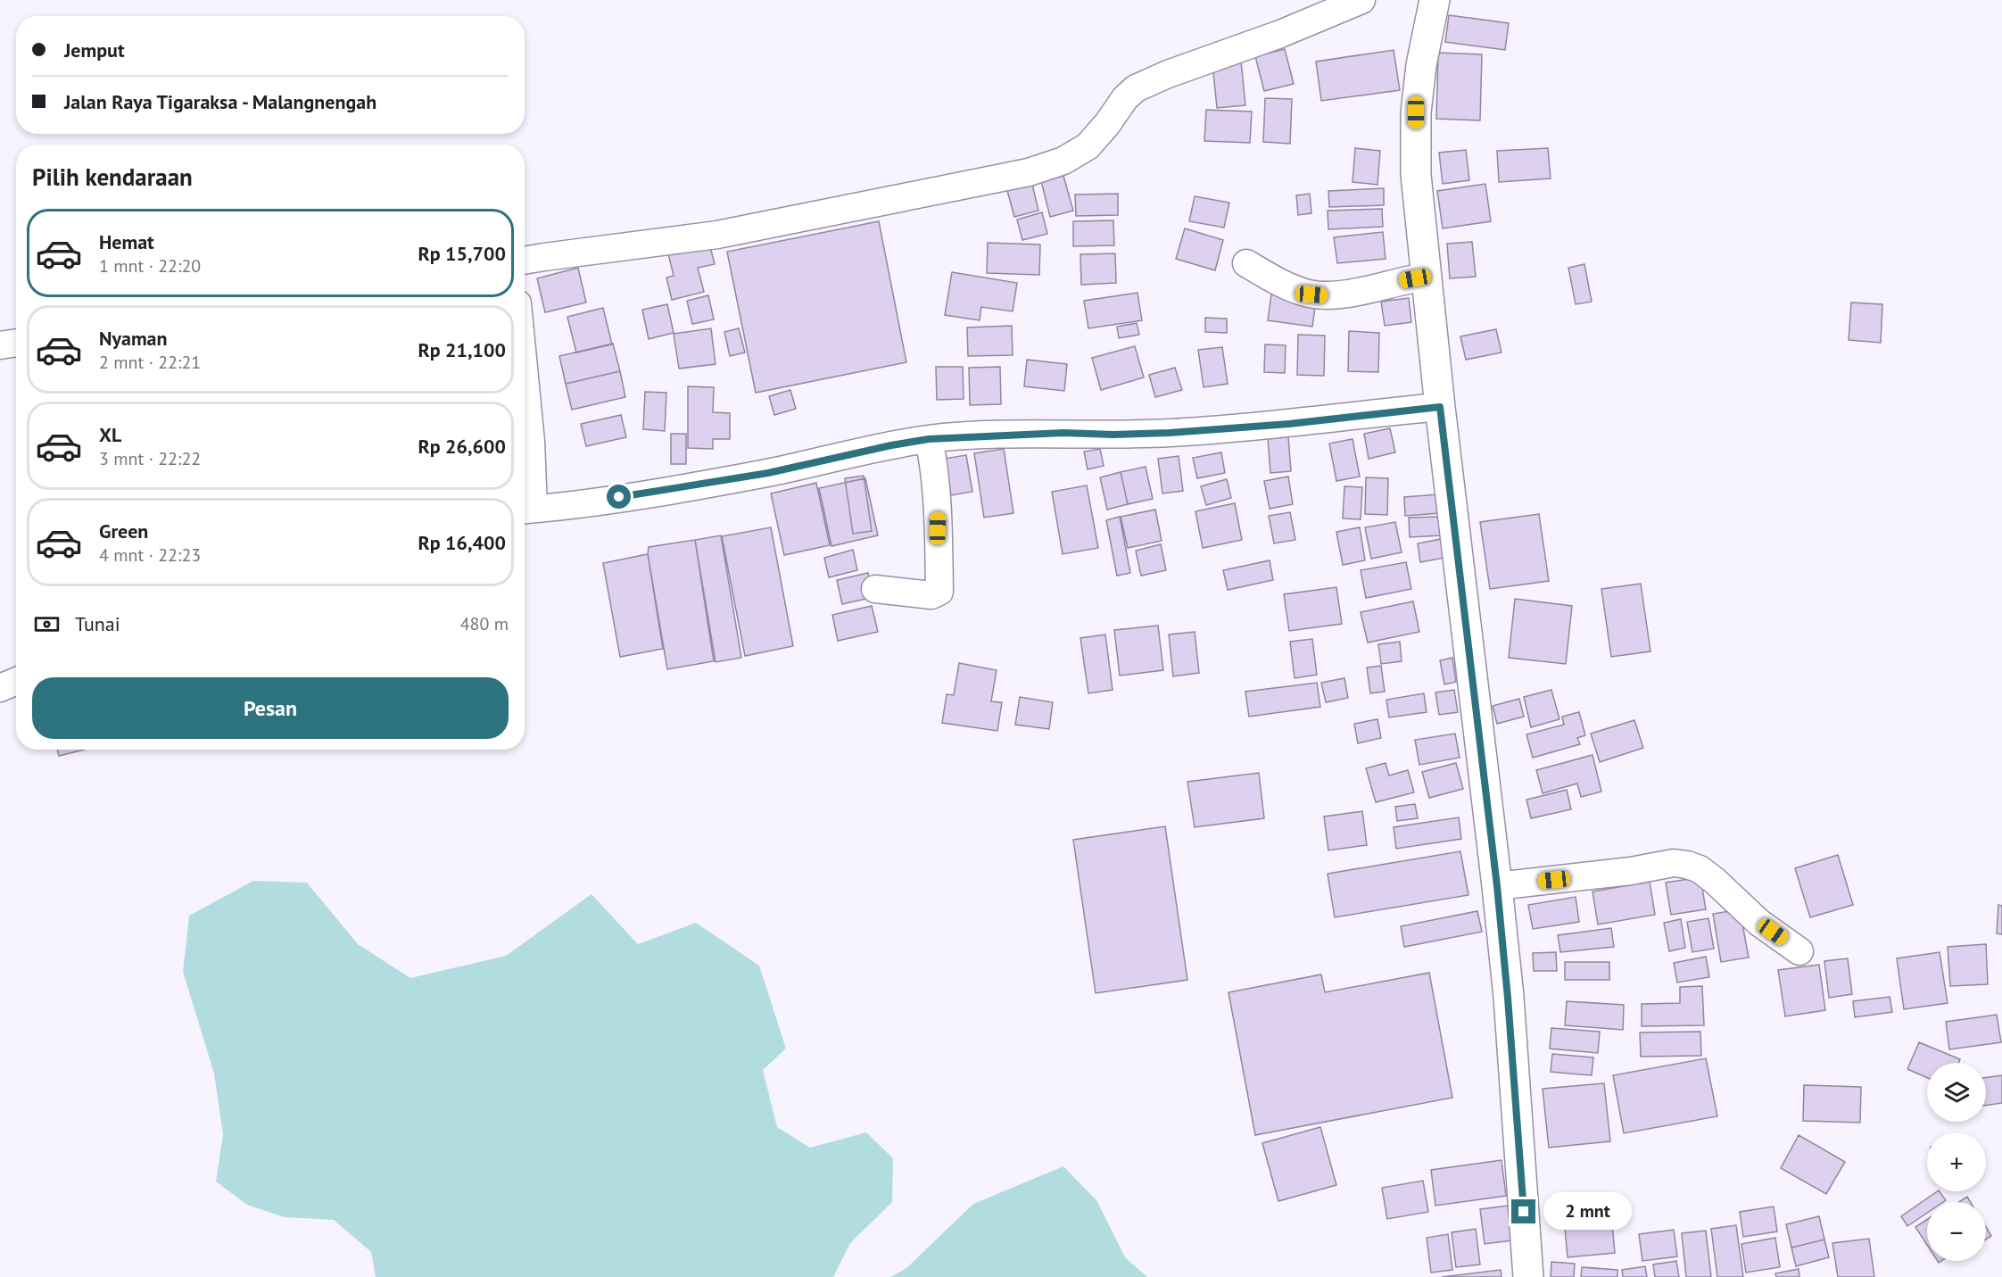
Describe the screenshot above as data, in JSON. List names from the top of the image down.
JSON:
{
  "page": {
    "banner": ["Jemput", "Jalan Raya Tigaraksa - Malangnengah"],
    "heading": "Pilih kendaraan",
    "list": [
      {
        "name": "Hemat",
        "note": "1 mnt · 22:20",
        "value": "Rp 15,700"
      },
      {
        "name": "Nyaman",
        "note": "2 mnt · 22:21",
        "value": "Rp 21,100"
      },
      {
        "name": "XL",
        "note": "3 mnt · 22:22",
        "value": "Rp 26,600"
      },
      {
        "name": "Green",
        "note": "4 mnt · 22:23",
        "value": "Rp 16,400"
      }
    ],
    "pay": ["Tunai", "480 m"],
    "buttons": "Pesan",
    "map_buttons": ["+", "−"],
    "bubble": "2 mnt"
  }
}
